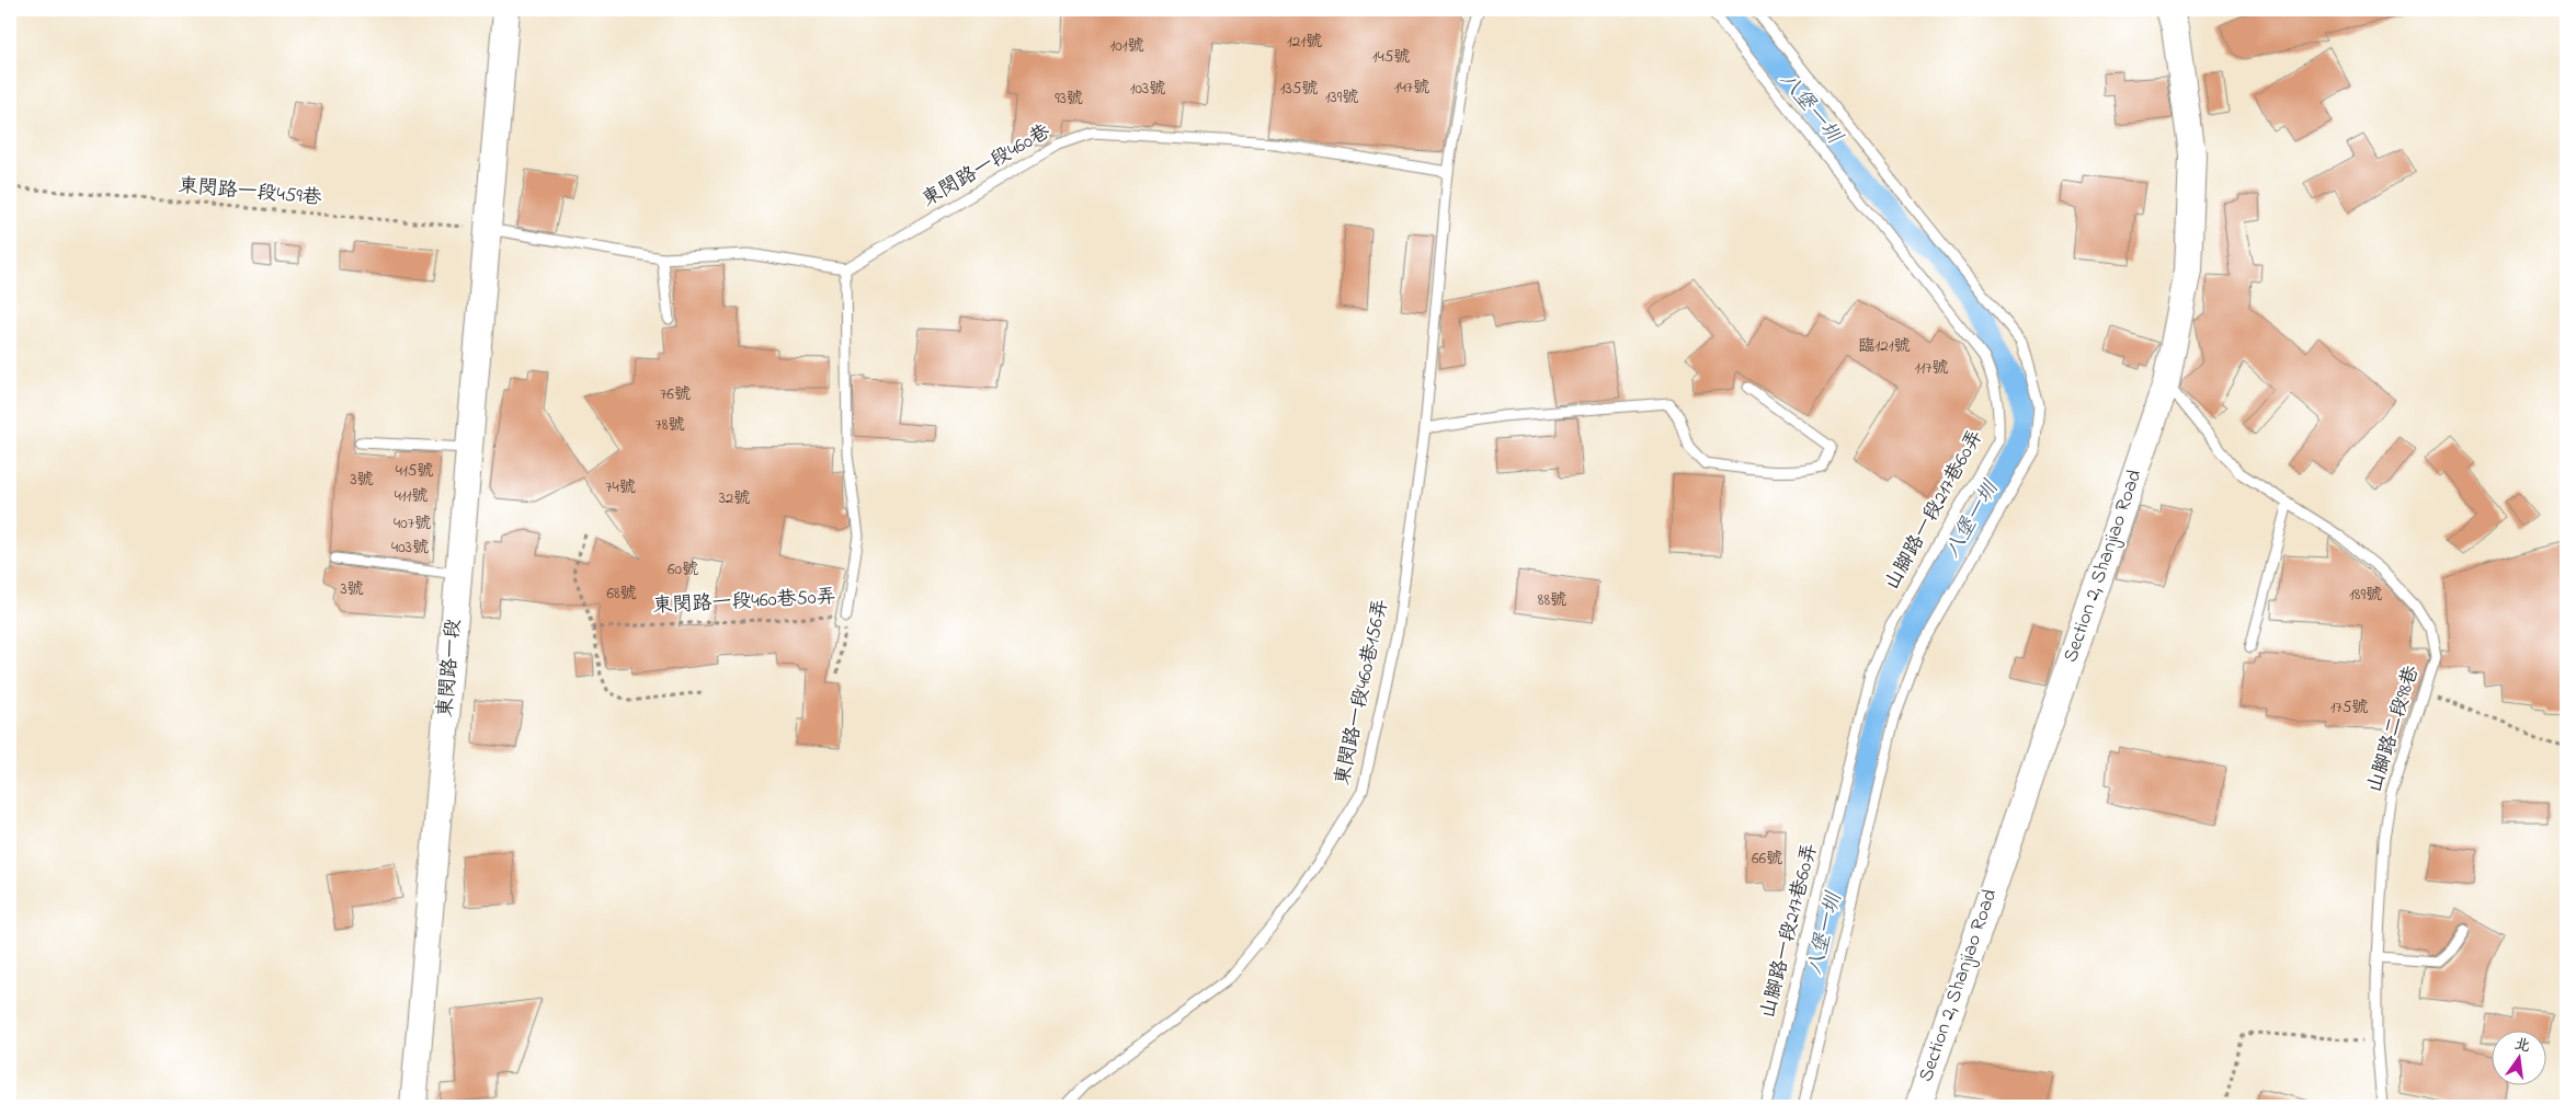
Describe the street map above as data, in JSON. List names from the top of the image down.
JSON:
{
  "streets": {
    "main road": ["Section 2, Shanjiao Road", "東閔路一段"],
    "lane": [
      "東閔路一段460巷",
      "山腳路一段217巷60弄",
      "東閔路一段460巷50弄",
      "東閔路一段460巷156弄",
      "山腳路二段98巷"
    ],
    "path": ["東閔路一段459巷"]
  },
  "crossings": [
    ["東閔路一段460巷", "東閔路一段460巷50弄"],
    ["東閔路一段460巷", "東閔路一段460巷156弄"],
    ["東閔路一段459巷", "東閔路一段"],
    ["Section 2, Shanjiao Road", "山腳路二段98巷"]
  ],
  "water": ["八堡一圳"],
  "house_numbers": [
    "121號",
    "101號",
    "145號",
    "147號",
    "103號",
    "135號",
    "139號",
    "93號",
    "臨121號",
    "117號",
    "76號",
    "78號",
    "415號",
    "3號",
    "74號",
    "411號",
    "32號",
    "407號",
    "403號",
    "60號",
    "3號",
    "68號",
    "189號",
    "88號",
    "175號",
    "66號"
  ],
  "north": "top"
}
